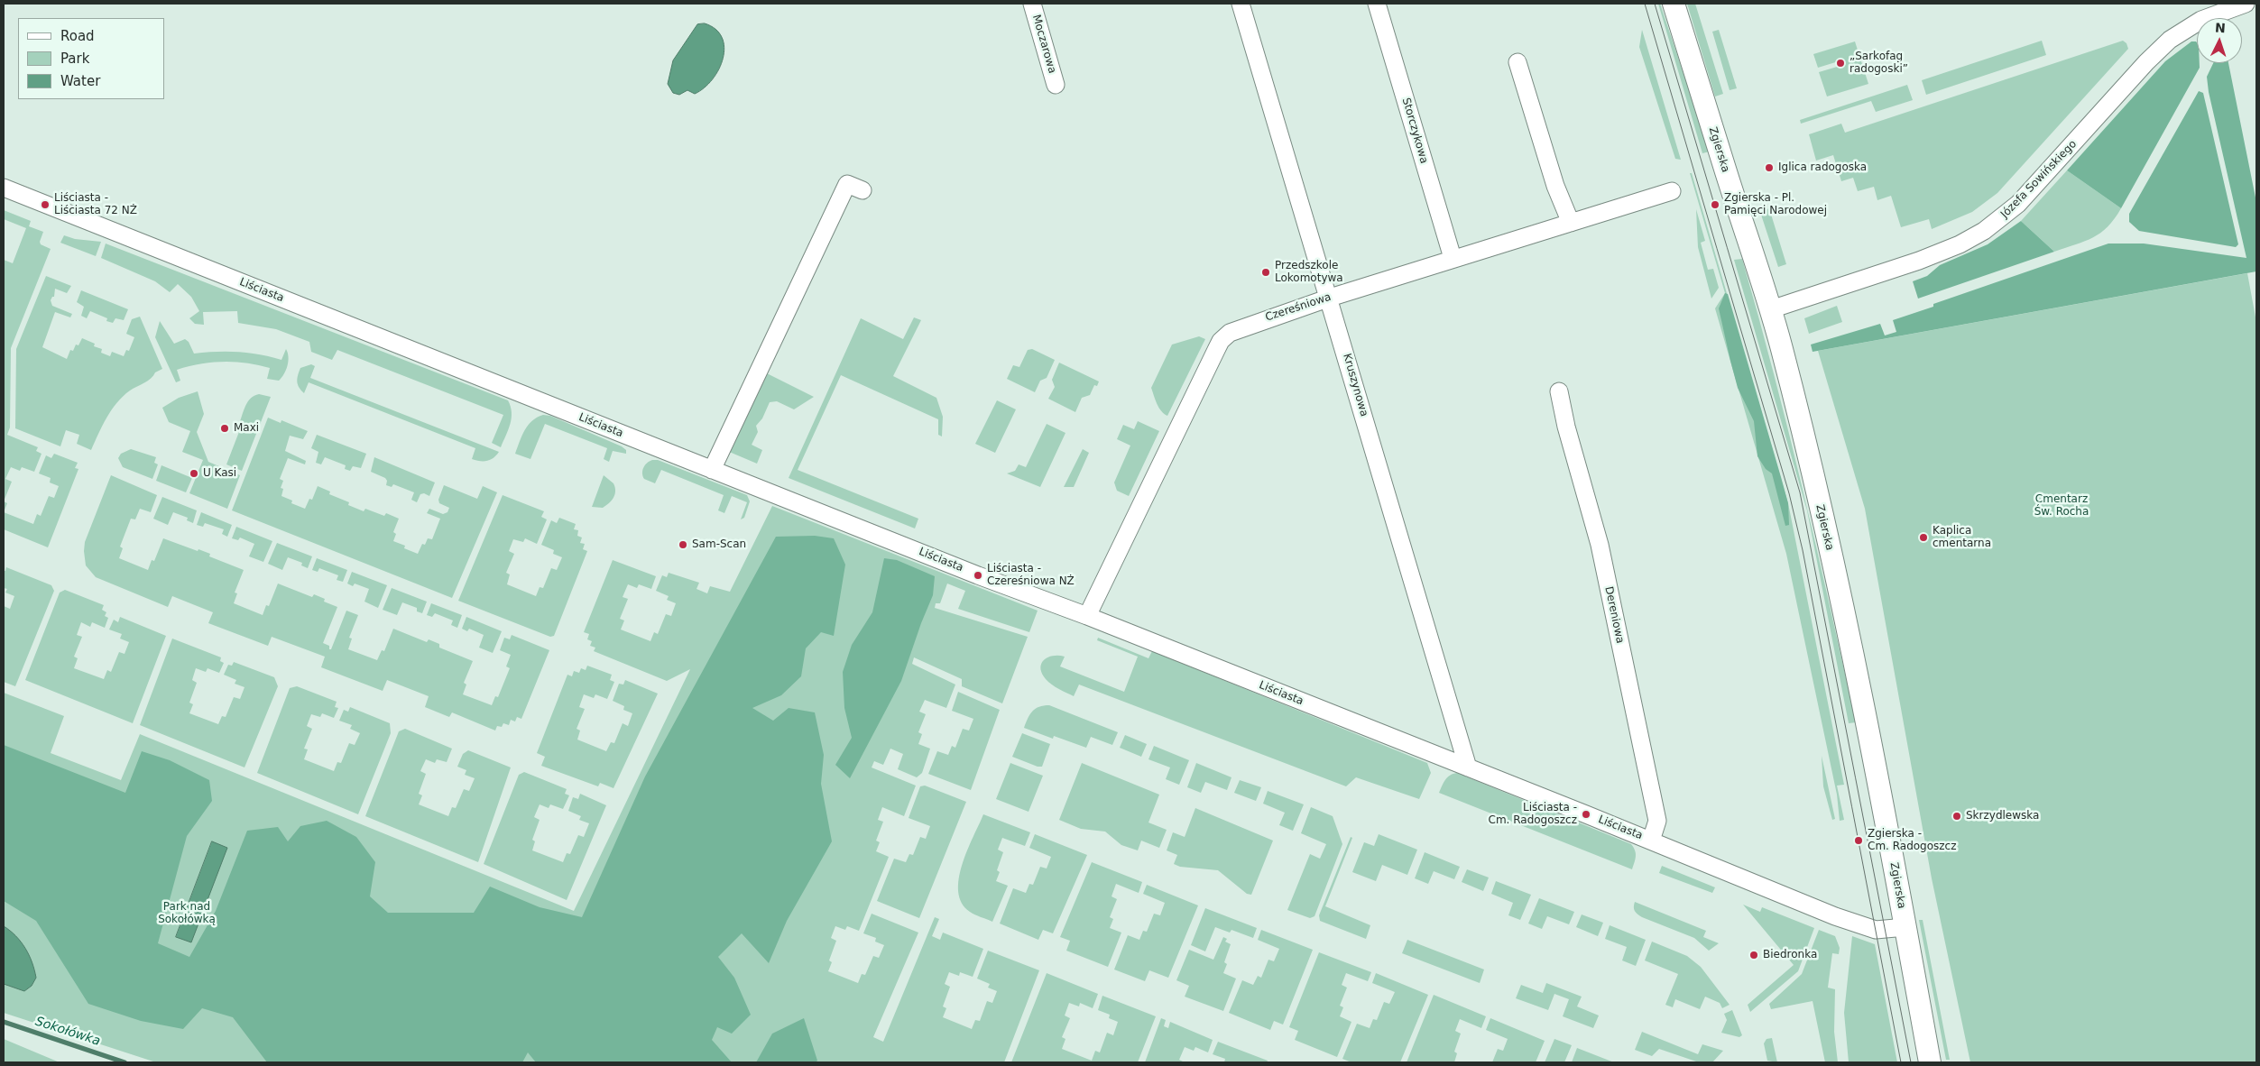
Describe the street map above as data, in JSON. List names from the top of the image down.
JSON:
{
  "streets": {
    "main road": ["Zgierska"],
    "street": [
      "Moczarowa",
      "Storczykowa",
      "Józefa Sowińskiego",
      "Liściasta",
      "Czereśniowa",
      "Kruszynowa",
      "Dereniowa"
    ]
  },
  "crossings": [
    ["Storczykowa", "Czereśniowa"],
    ["Zgierska", "Józefa Sowińskiego"],
    ["Zgierska", "Liściasta"],
    ["Liściasta", "Czereśniowa"],
    ["Liściasta", "Kruszynowa"],
    ["Liściasta", "Dereniowa"],
    ["Czereśniowa", "Kruszynowa"]
  ],
  "water": ["Sokołówka"],
  "parks": ["Cmentarz Św. Rocha", "Park nad Sokołówką"],
  "places": [
    "„Sarkofag radogoski”",
    "Iglica radogoska",
    "Liściasta - Liściasta 72 NŻ",
    "Zgierska - Pl. Pamięci Narodowej",
    "Przedszkole Lokomotywa",
    "Maxi",
    "U Kasi",
    "Kaplica cmentarna",
    "Sam-Scan",
    "Liściasta - Czereśniowa NŻ",
    "Liściasta - Cm. Radogoszcz",
    "Skrzydlewska",
    "Zgierska - Cm. Radogoszcz",
    "Biedronka"
  ],
  "legend": ["Road", "Park", "Water"],
  "north": "top"
}
